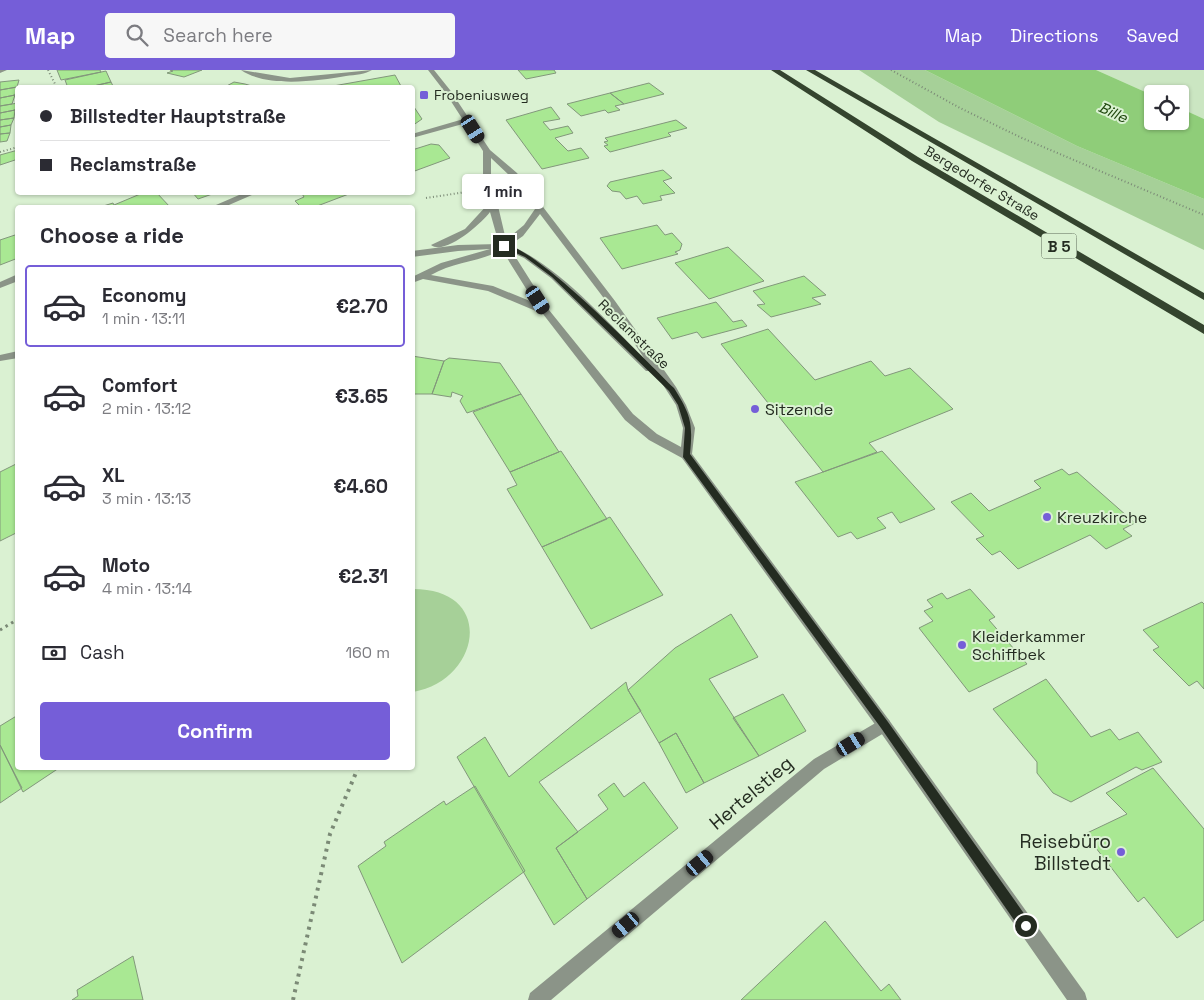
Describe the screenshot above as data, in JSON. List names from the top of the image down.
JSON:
{
  "streets": {
    "highway": ["Bergedorfer Straße", "B 5"],
    "street": ["Reclamstraße", "Hertelstieg"]
  },
  "water": ["Bille"],
  "places": {
    "transit": ["Frobeniusweg"],
    "other": [
      "Sitzende",
      "Kreuzkirche",
      "Kleiderkammer Schiffbek",
      "Reisebüro Billstedt"
    ]
  },
  "page": {
    "header": "Map",
    "search": "Search here",
    "nav": ["Map", "Directions", "Saved"],
    "banner": ["Billstedter Hauptstraße", "Reclamstraße"],
    "bubble": "1 min",
    "heading": "Choose a ride",
    "list": [
      {
        "name": "Economy",
        "note": "1 min · 13:11",
        "value": "€2.70"
      },
      {
        "name": "Comfort",
        "note": "2 min · 13:12",
        "value": "€3.65"
      },
      {
        "name": "XL",
        "note": "3 min · 13:13",
        "value": "€4.60"
      },
      {
        "name": "Moto",
        "note": "4 min · 13:14",
        "value": "€2.31"
      }
    ],
    "pay": ["Cash", "160 m"],
    "buttons": "Confirm"
  }
}
